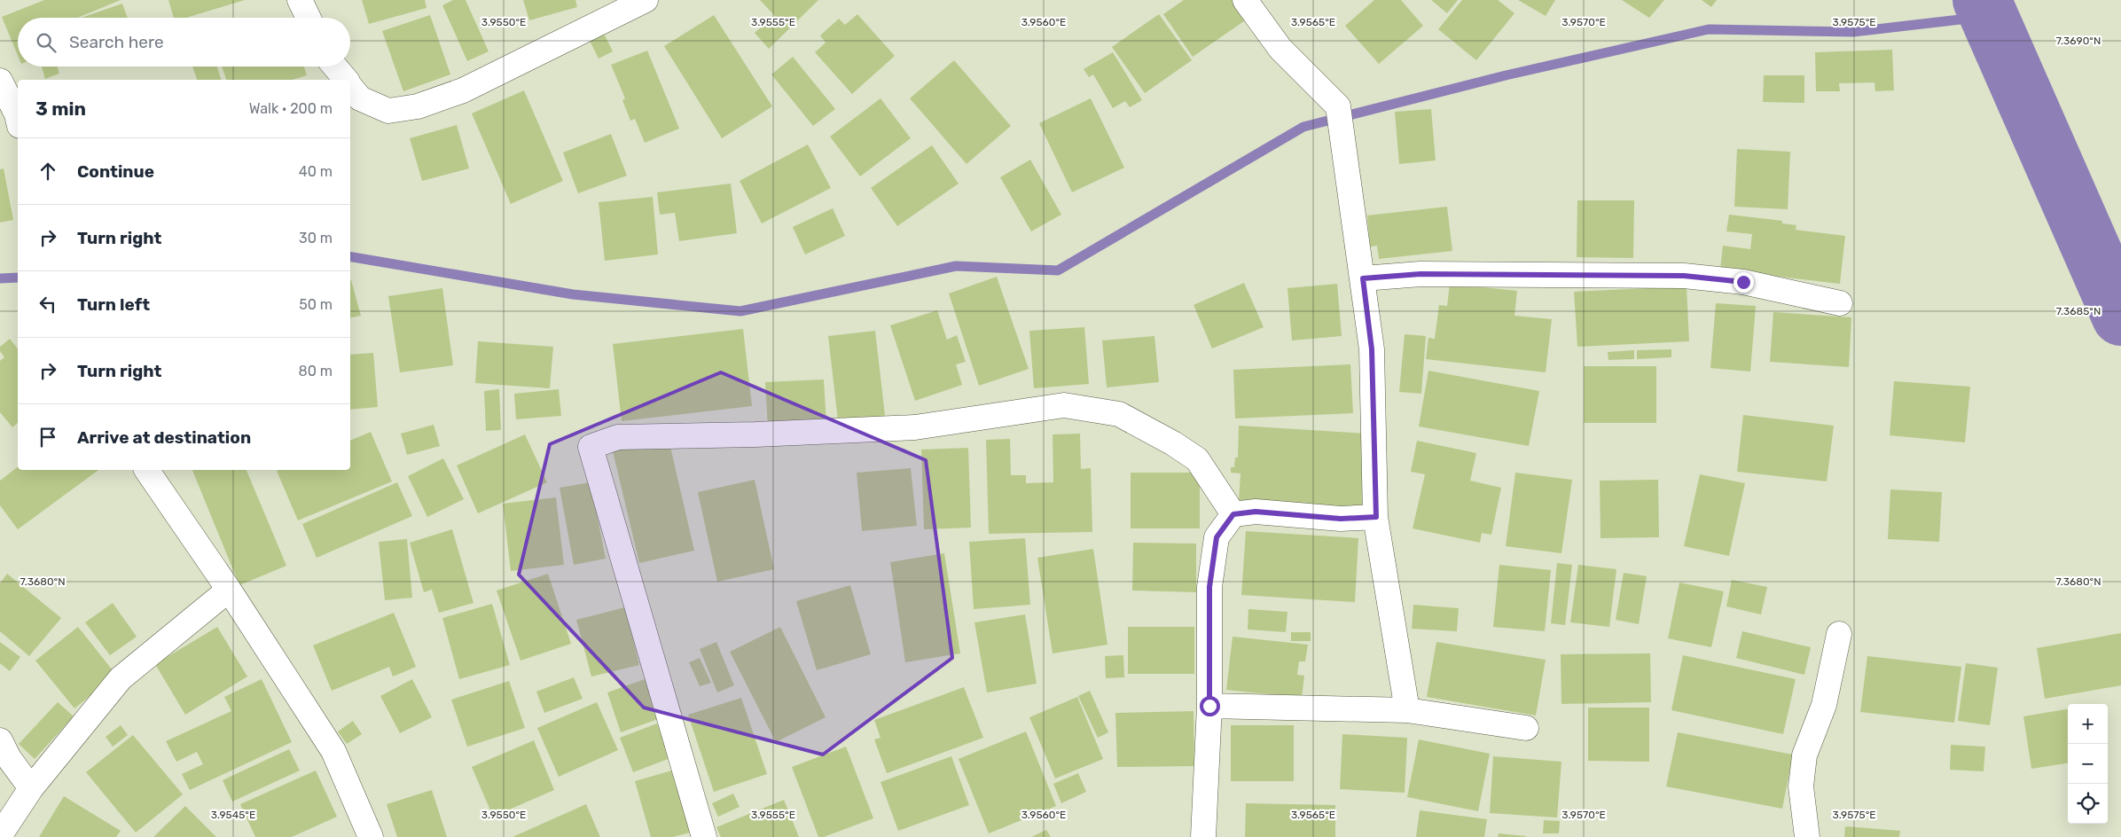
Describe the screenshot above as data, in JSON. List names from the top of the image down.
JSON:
{
  "page": {
    "search": "Search here",
    "heading": ["3 min", "Walk · 200 m"],
    "list": [
      ["Continue", "40 m"],
      ["Turn right", "30 m"],
      ["Turn left", "50 m"],
      ["Turn right", "80 m"],
      "Arrive at destination"
    ],
    "map_buttons": ["+", "−"]
  },
  "coordinates": [
    "3.9550°E",
    "3.9555°E",
    "3.9560°E",
    "3.9565°E",
    "3.9570°E",
    "3.9575°E",
    "7.3690°N",
    "7.3685°N",
    "7.3680°N",
    "3.9545°E"
  ]
}
